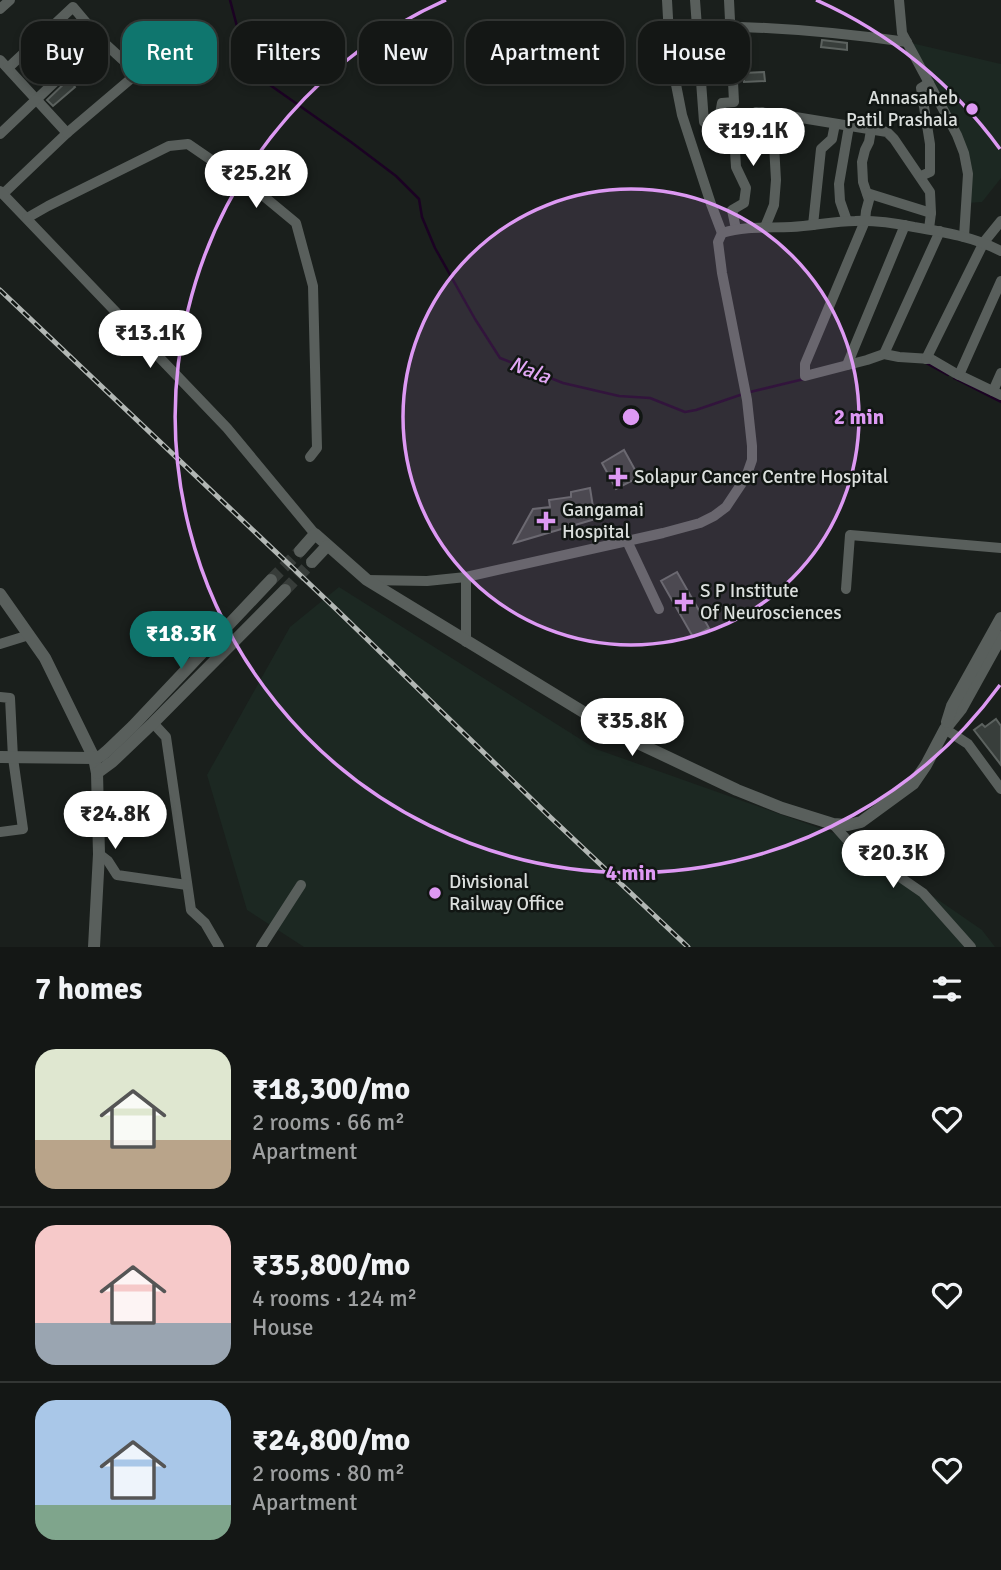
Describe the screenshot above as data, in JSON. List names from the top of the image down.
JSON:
{
  "water": ["Nala"],
  "places": {
    "other": ["Annasaheb Patil Prashala", "Divisional Railway Office"],
    "health": ["Solapur Cancer Centre Hospital", "Gangamai Hospital", "S P Institute Of Neurosciences"]
  },
  "page": {
    "chip": [
      "Buy",
      "Rent",
      "Filters",
      "New",
      "Apartment",
      "House"
    ],
    "price": [
      "₹19.1K",
      "₹25.2K",
      "₹13.1K",
      "₹18.3K",
      "₹35.8K",
      "₹24.8K",
      "₹20.3K"
    ],
    "heading": "7 homes",
    "list": [
      {
        "name": "₹18,300/mo",
        "note": "2 rooms · 66 m² · Apartment"
      },
      {
        "name": "₹35,800/mo",
        "note": "4 rooms · 124 m² · House"
      },
      {
        "name": "₹24,800/mo",
        "note": "2 rooms · 80 m² · Apartment"
      }
    ]
  },
  "rings": ["2 min", "4 min"]
}
